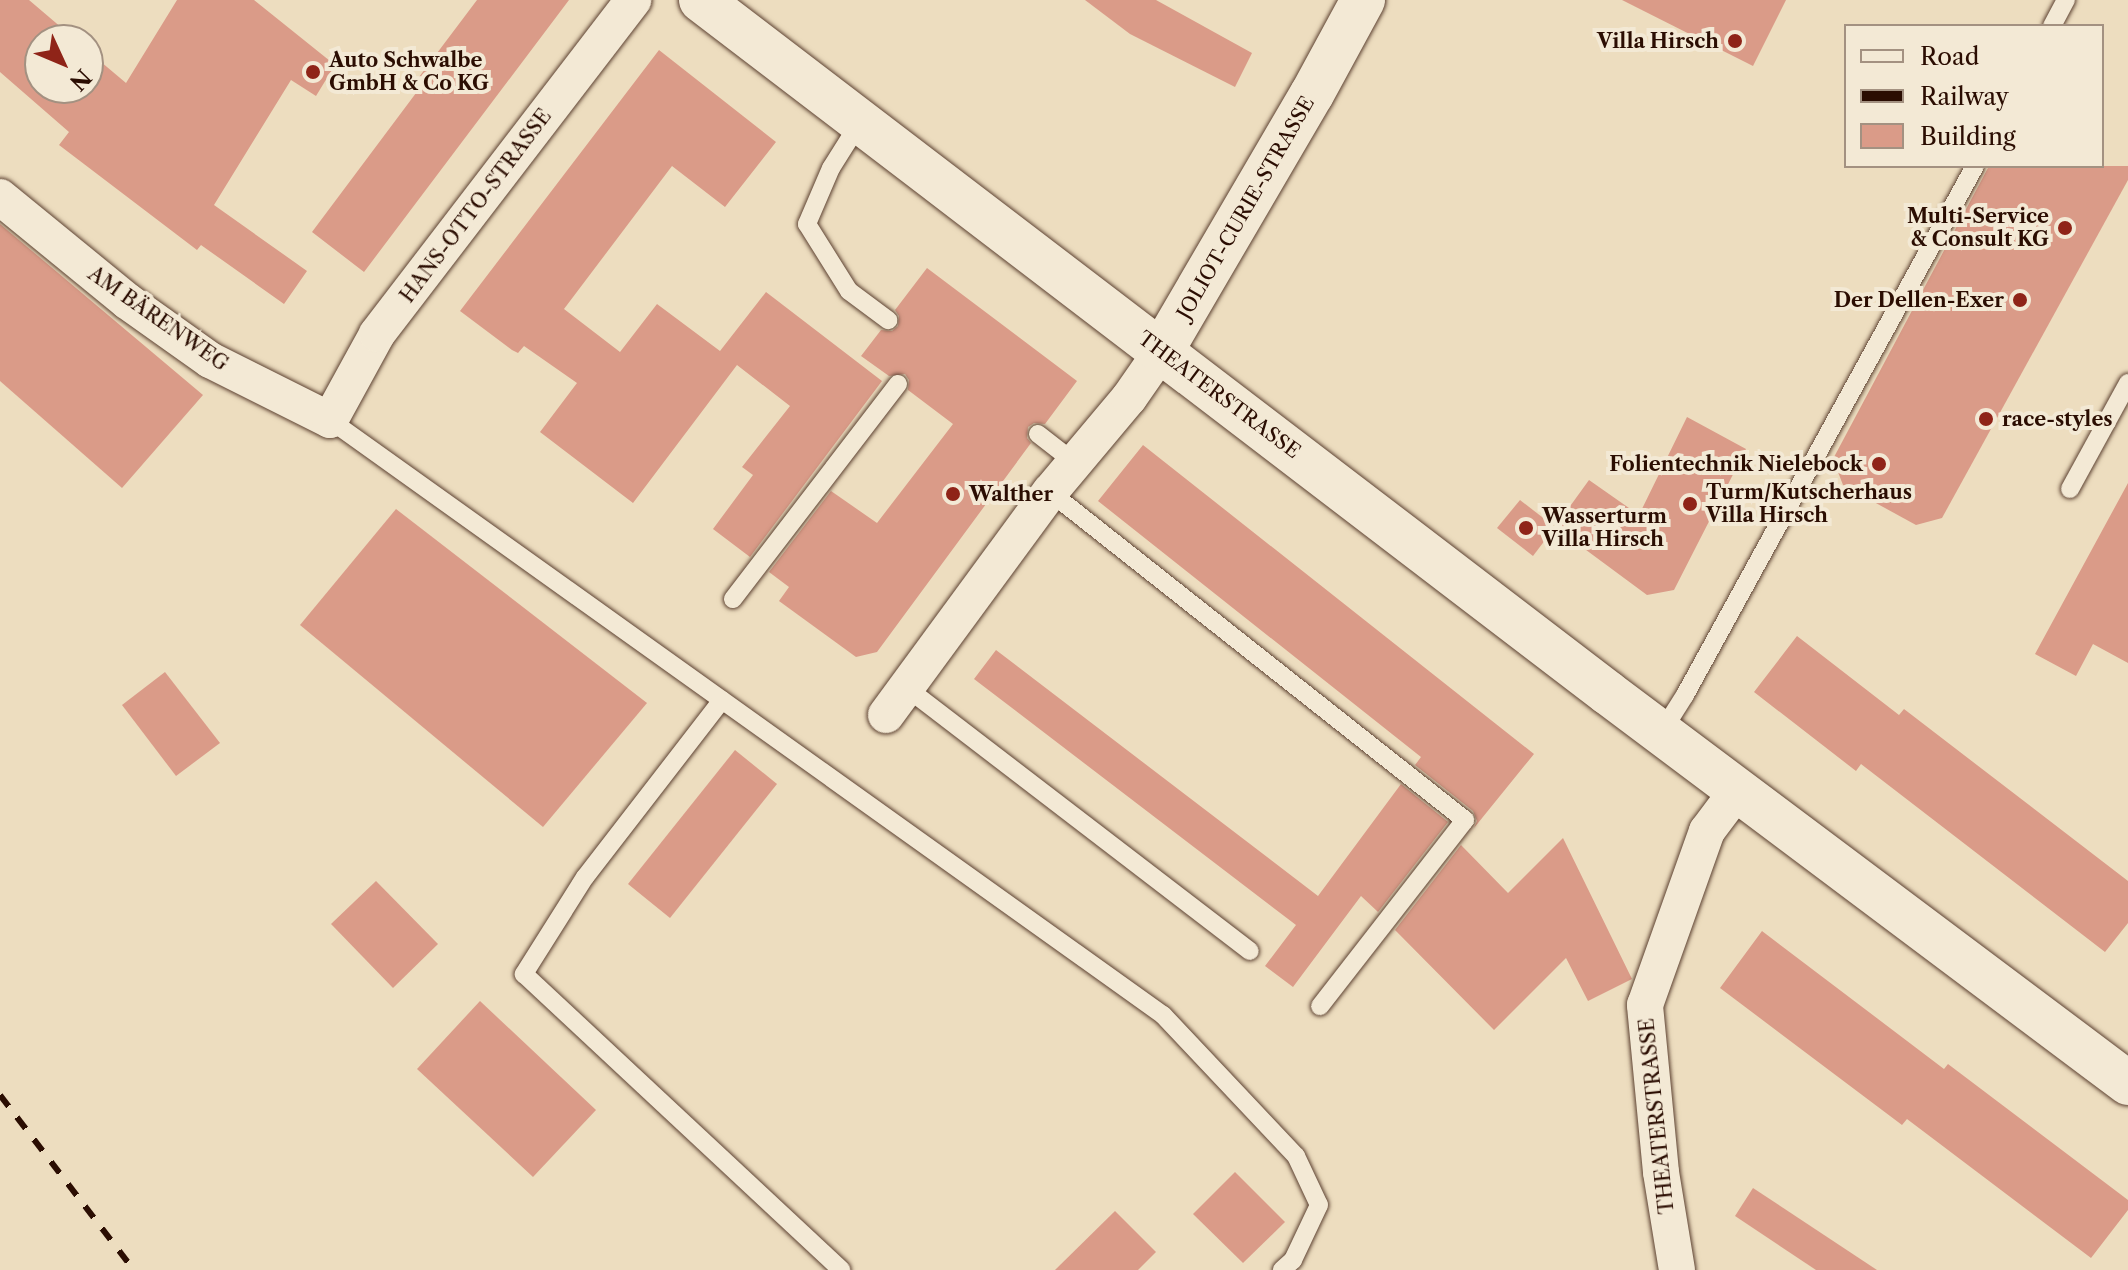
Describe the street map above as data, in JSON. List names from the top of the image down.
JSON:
{
  "streets": {
    "main road": ["JOLIOT-CURIE-STRASSE", "THEATERSTRASSE"],
    "street": ["HANS-OTTO-STRASSE", "AM BÄRENWEG"]
  },
  "crossings": [
    ["HANS-OTTO-STRASSE", "AM BÄRENWEG"],
    ["JOLIOT-CURIE-STRASSE", "THEATERSTRASSE"]
  ],
  "places": [
    "Villa Hirsch",
    "Auto Schwalbe GmbH & Co KG",
    "Multi-Service & Consult KG",
    "Der Dellen-Exer",
    "race-styles",
    "Folientechnik Nielebock",
    "Walther",
    "Turm/Kutscherhaus Villa Hirsch",
    "Wasserturm Villa Hirsch"
  ],
  "legend": ["Road", "Railway", "Building"],
  "north": "bottom right"
}
